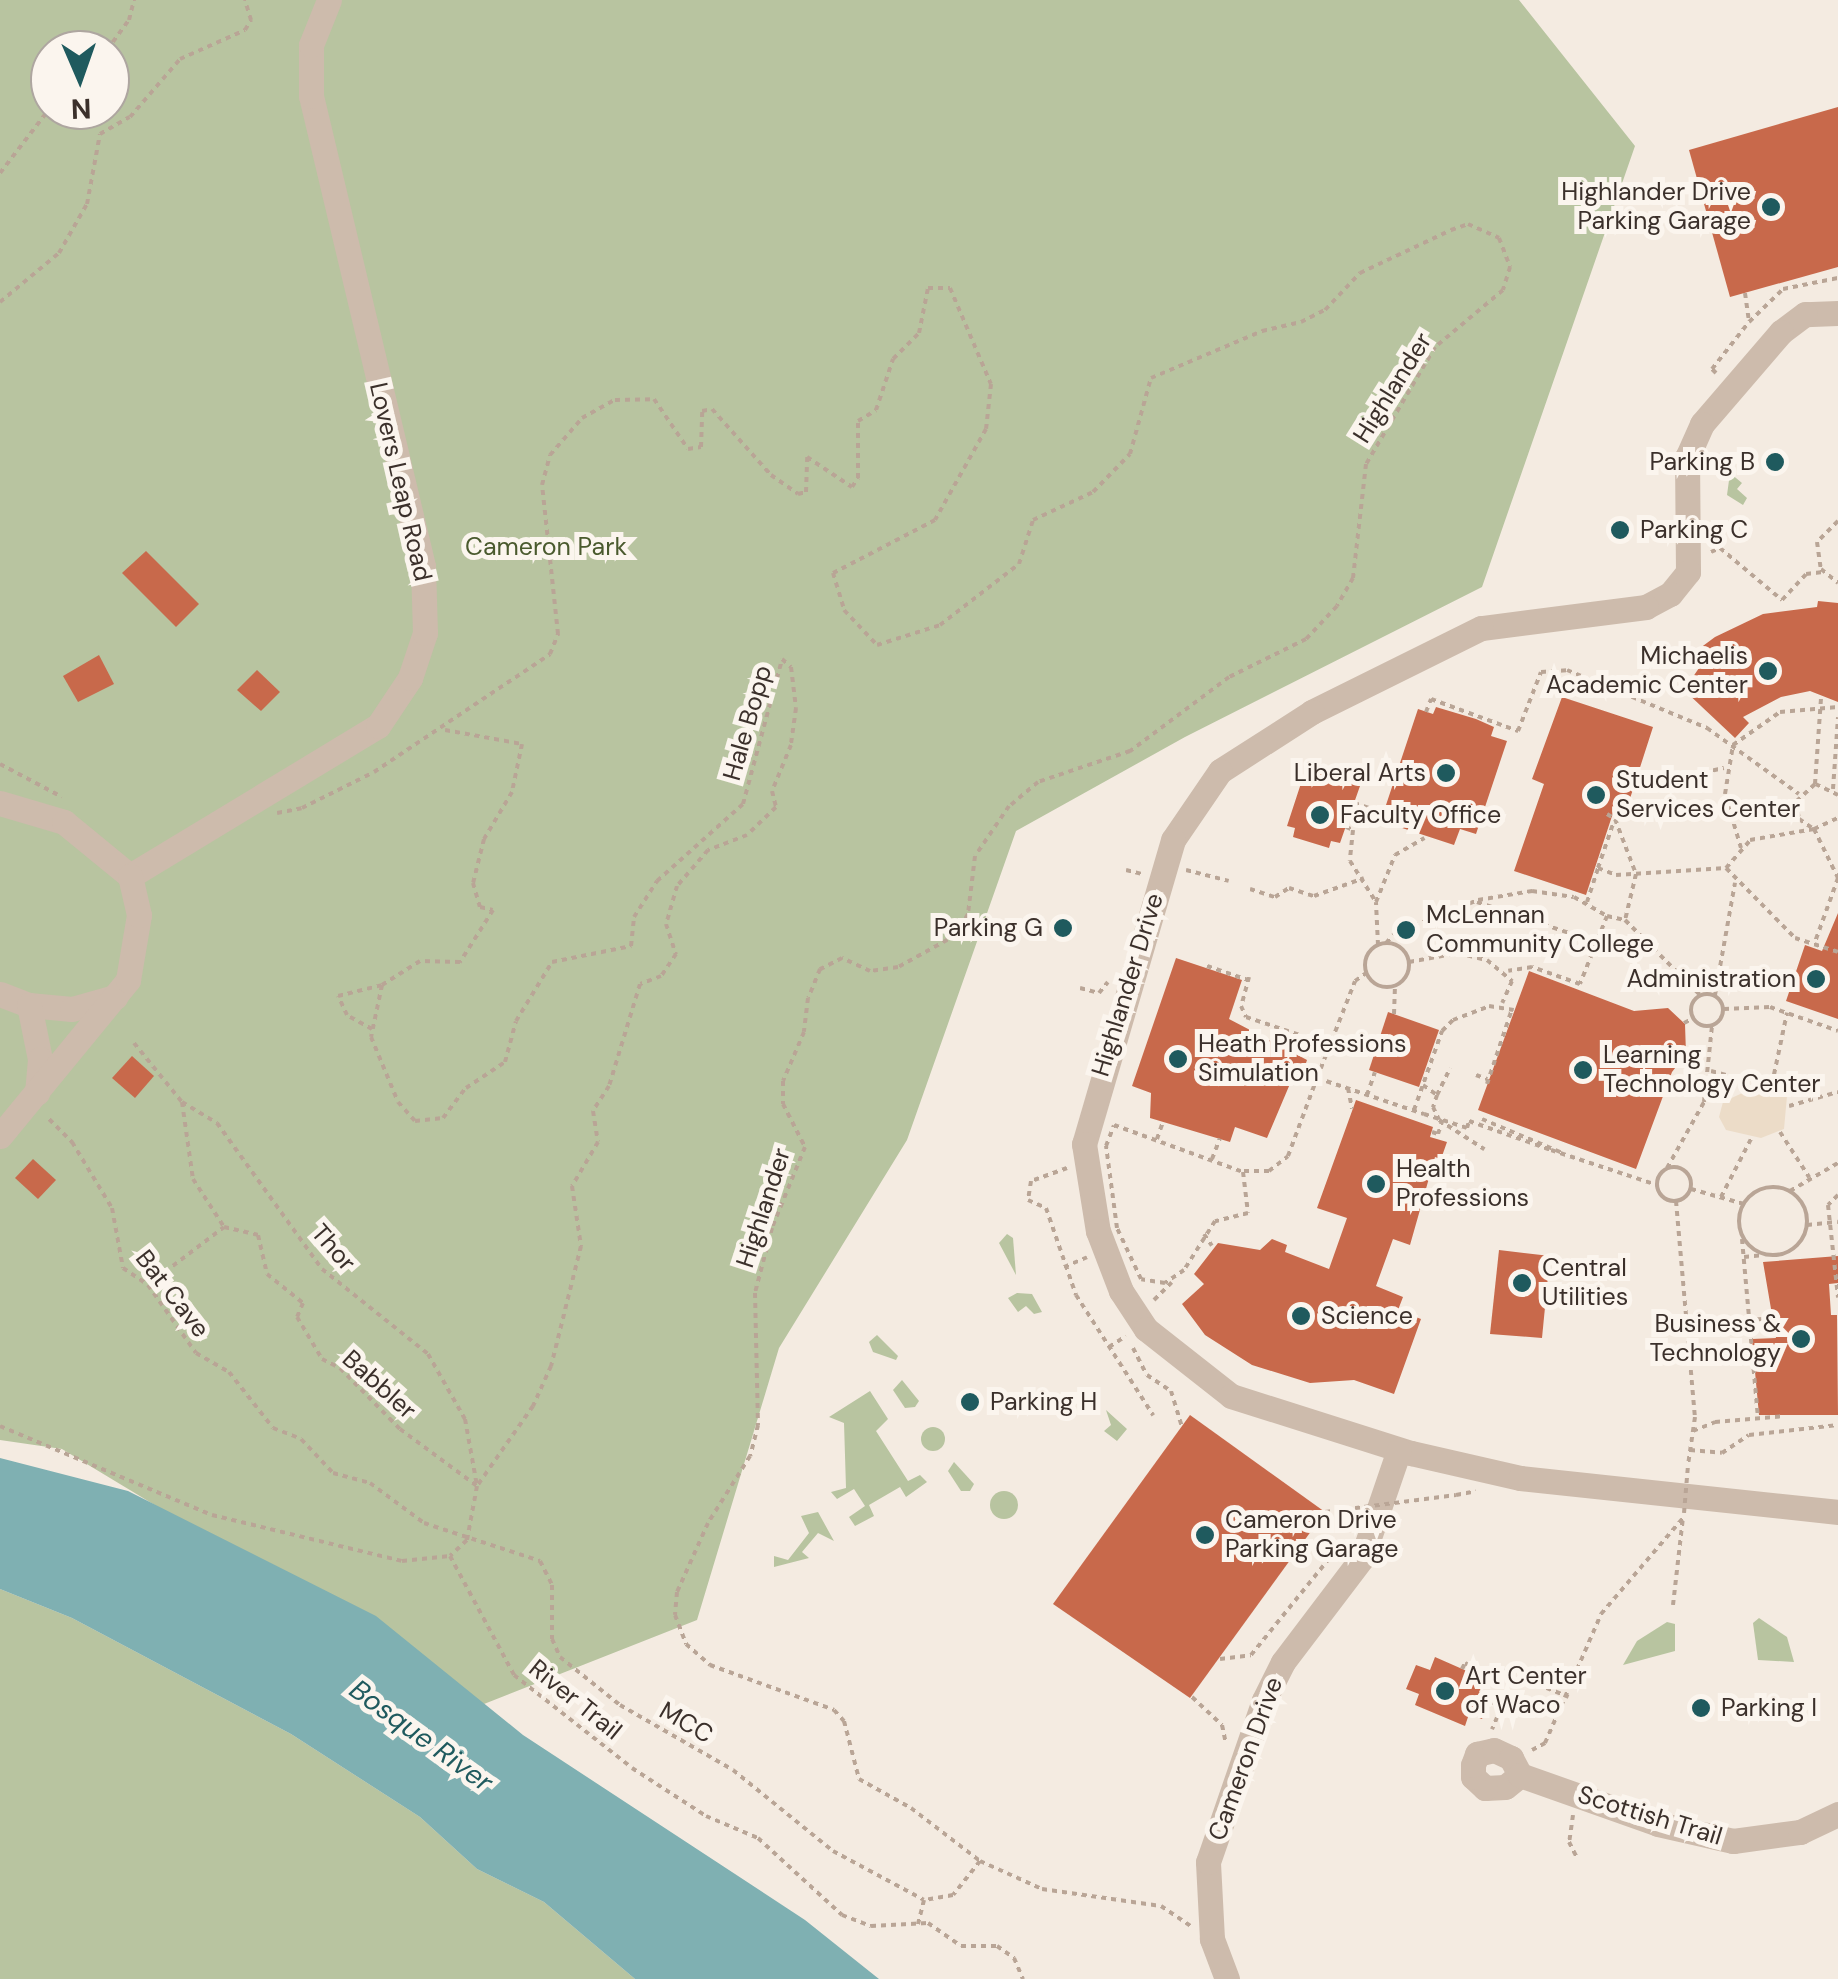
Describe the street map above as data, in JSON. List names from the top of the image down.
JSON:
{
  "streets": {
    "street": [
      "Lovers Leap Road",
      "Highlander Drive",
      "Cameron Drive",
      "Scottish Trail"
    ],
    "path": [
      "Highlander",
      "Hale Bopp",
      "Thor",
      "Bat Cave",
      "Babbler",
      "River Trail",
      "MCC"
    ]
  },
  "crossings": [
    ["Highlander", "Hale Bopp"],
    ["Hale Bopp", "Thor"],
    ["Hale Bopp", "Bat Cave"],
    ["Hale Bopp", "Babbler"],
    ["Hale Bopp", "MCC"],
    ["Highlander Drive", "Cameron Drive"],
    ["Thor", "Babbler"],
    ["Bat Cave", "MCC"]
  ],
  "water": ["Bosque River"],
  "parks": ["Cameron Park"],
  "places": [
    "Highlander Drive Parking Garage",
    "Parking B",
    "Parking C",
    "Michaelis Academic Center",
    "Liberal Arts",
    "Student Services Center",
    "Faculty Office",
    "Parking G",
    "McLennan Community College",
    "Administration",
    "Heath Professions Simulation",
    "Learning Technology Center",
    "Health Professions",
    "Central Utilities",
    "Science",
    "Business & Technology",
    "Parking H",
    "Cameron Drive Parking Garage",
    "Art Center of Waco",
    "Parking I"
  ],
  "north": "bottom"
}
